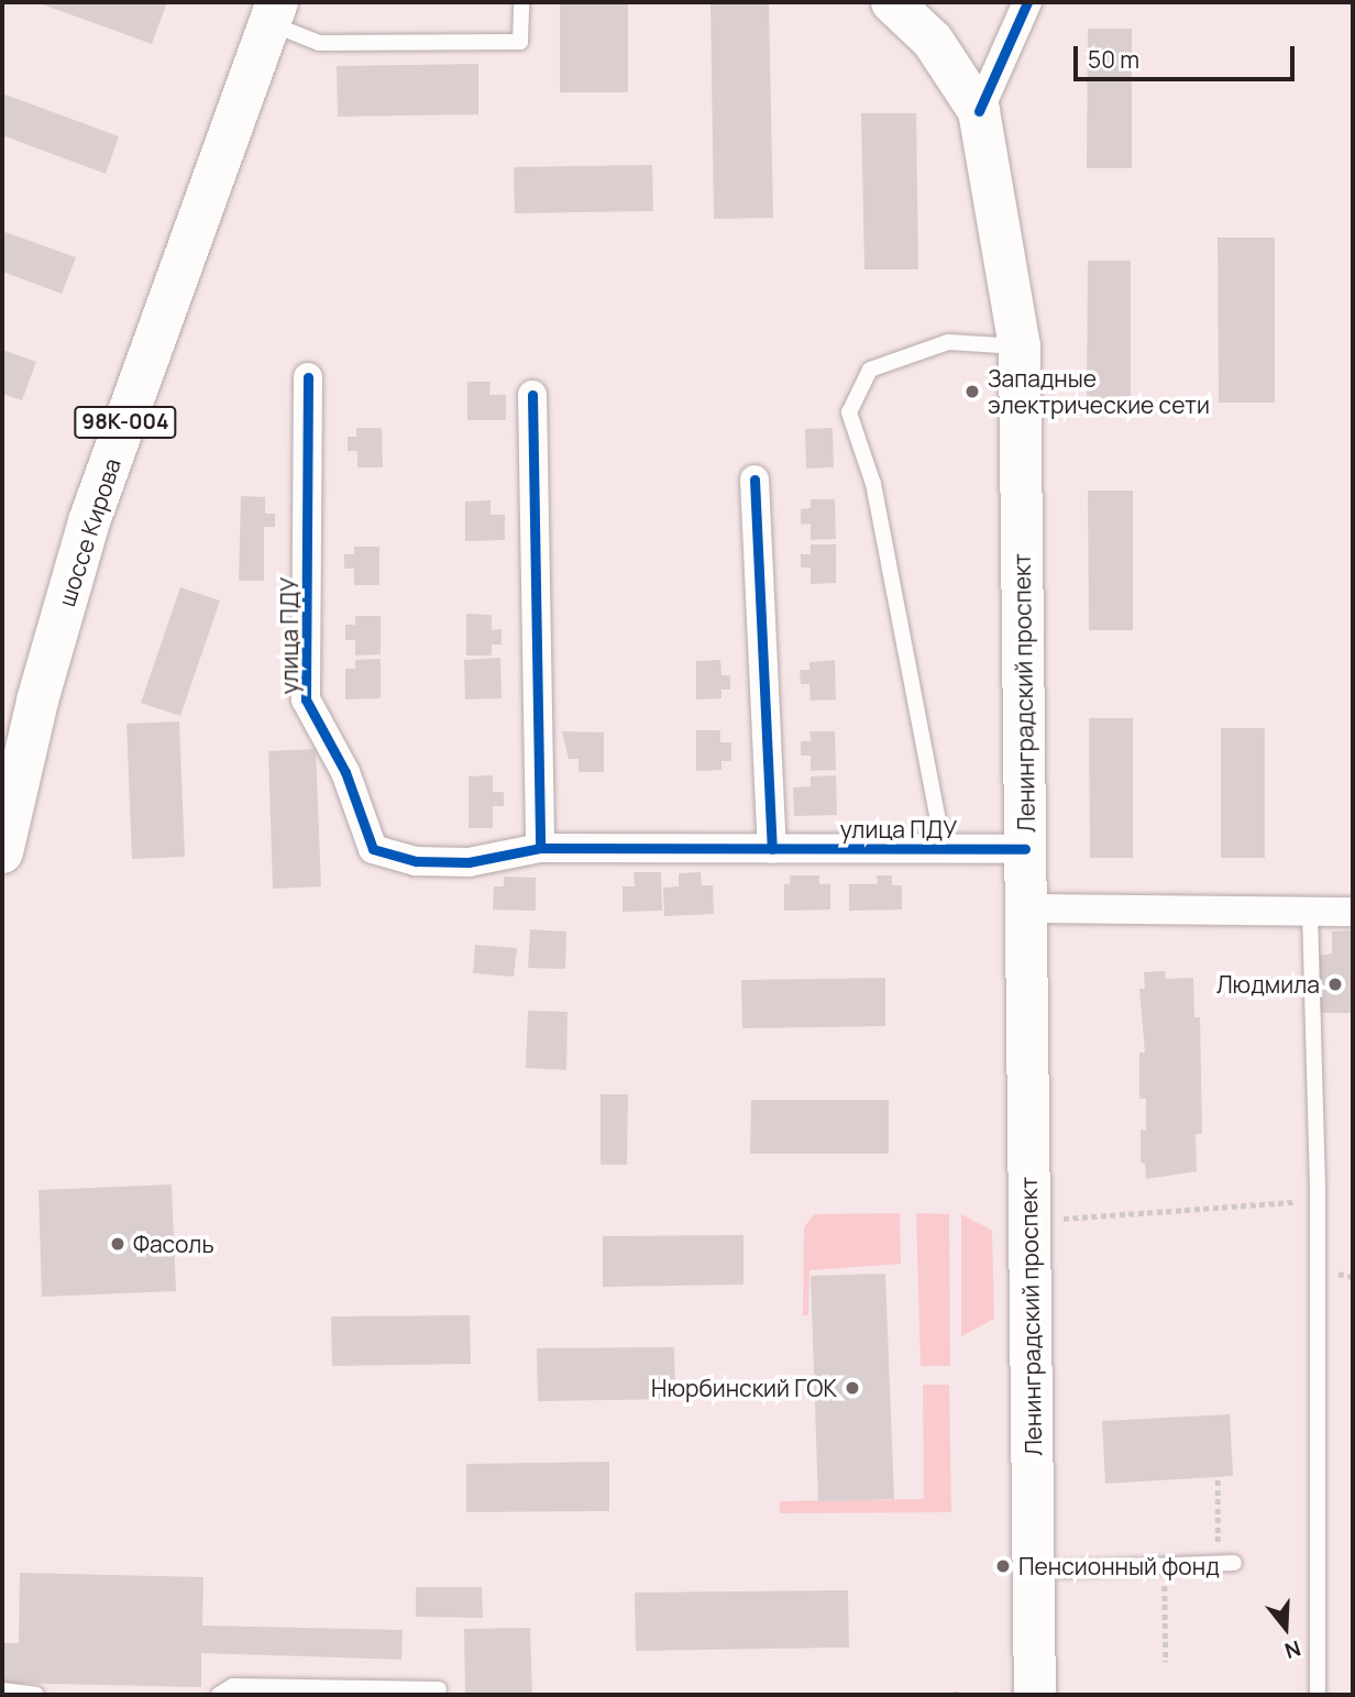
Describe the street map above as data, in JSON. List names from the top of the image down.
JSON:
{
  "streets": {
    "main road": ["98К-004", "шоссе Кирова", "Ленинградский проспект"],
    "street": ["улица ПДУ"]
  },
  "crossings": [
    ["улица ПДУ", "Ленинградский проспект"]
  ],
  "places": [
    "Западные электрические сети",
    "Людмила",
    "Фасоль",
    "Нюрбинский ГОК",
    "Пенсионный фонд"
  ],
  "scale_bar": "50 m",
  "north": "bottom"
}
